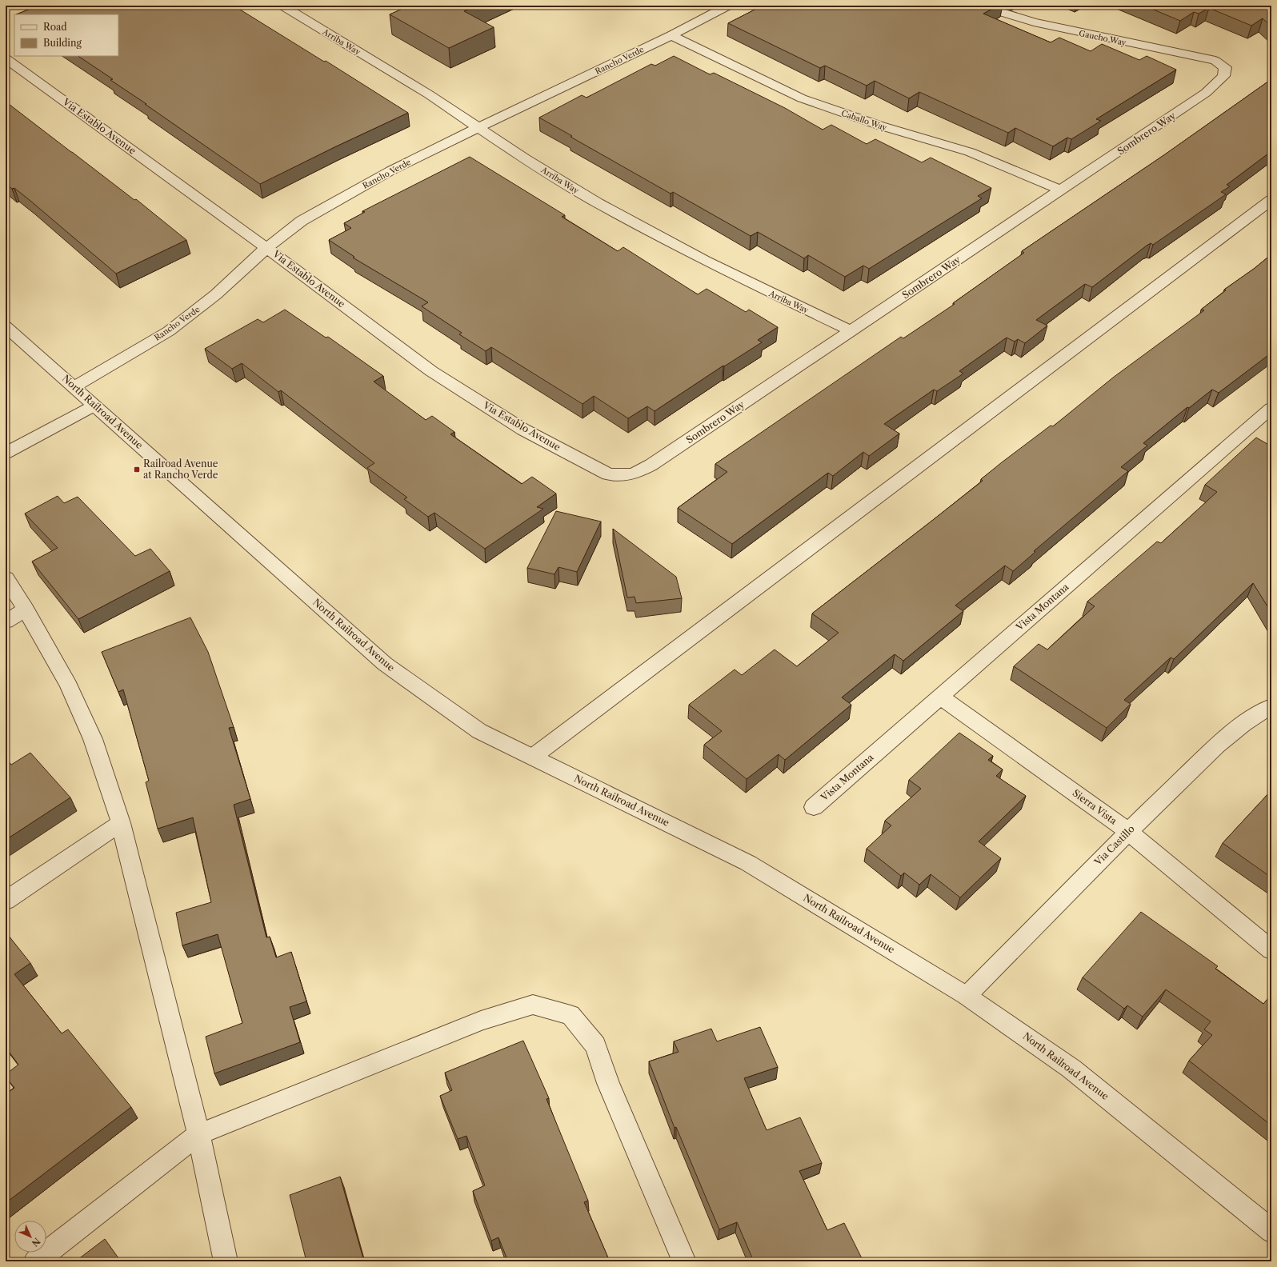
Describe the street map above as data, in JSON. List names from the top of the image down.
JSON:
{
  "streets": {
    "street": [
      "Gaucho Way",
      "Arriba Way",
      "Rancho Verde",
      "Caballo Way",
      "Via Establo Avenue",
      "Sombrero Way",
      "North Railroad Avenue",
      "Vista Montana",
      "Sierra Vista",
      "Via Castillo"
    ]
  },
  "crossings": [
    ["Gaucho Way", "Sombrero Way"],
    ["Arriba Way", "Rancho Verde"],
    ["Arriba Way", "Sombrero Way"],
    ["Rancho Verde", "Caballo Way"],
    ["Rancho Verde", "Via Establo Avenue"],
    ["Rancho Verde", "North Railroad Avenue"],
    ["Caballo Way", "Sombrero Way"],
    ["Via Establo Avenue", "Sombrero Way"],
    ["North Railroad Avenue", "Via Castillo"],
    ["Vista Montana", "Sierra Vista"],
    ["Sierra Vista", "Via Castillo"]
  ],
  "places": {
    "transit": ["Railroad Avenue at Rancho Verde"]
  },
  "legend": ["Road", "Building"],
  "north": "bottom right"
}
